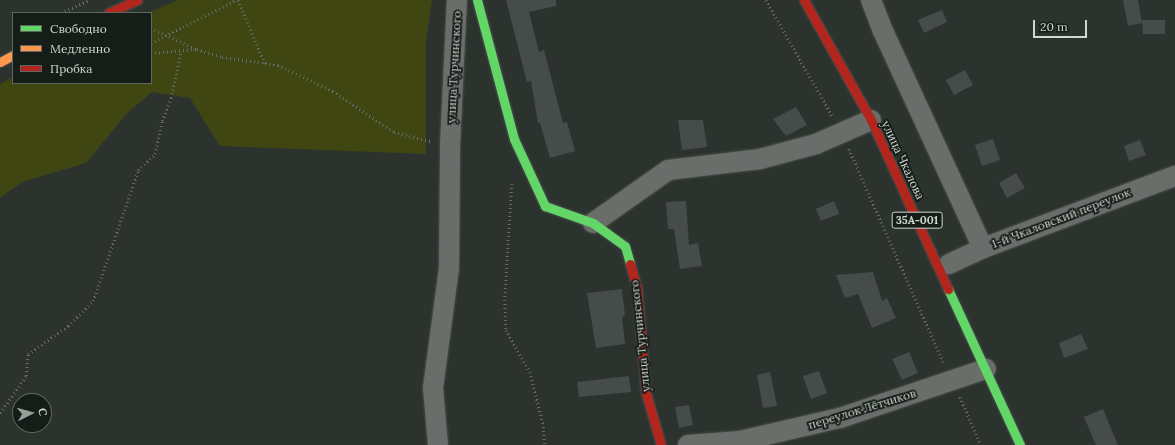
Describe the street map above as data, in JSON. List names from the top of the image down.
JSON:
{
  "streets": {
    "main road": ["улица Турчинского", "улица Чкалова", "35А-001"],
    "street": ["1-й Чкаловский переулок", "переулок Лётчиков"]
  },
  "crossings": [
    ["улица Чкалова", "1-й Чкаловский переулок"],
    ["улица Чкалова", "переулок Лётчиков"]
  ],
  "legend": ["Свободно", "Медленно", "Пробка"],
  "scale_bar": "20 m",
  "north": "right"
}
